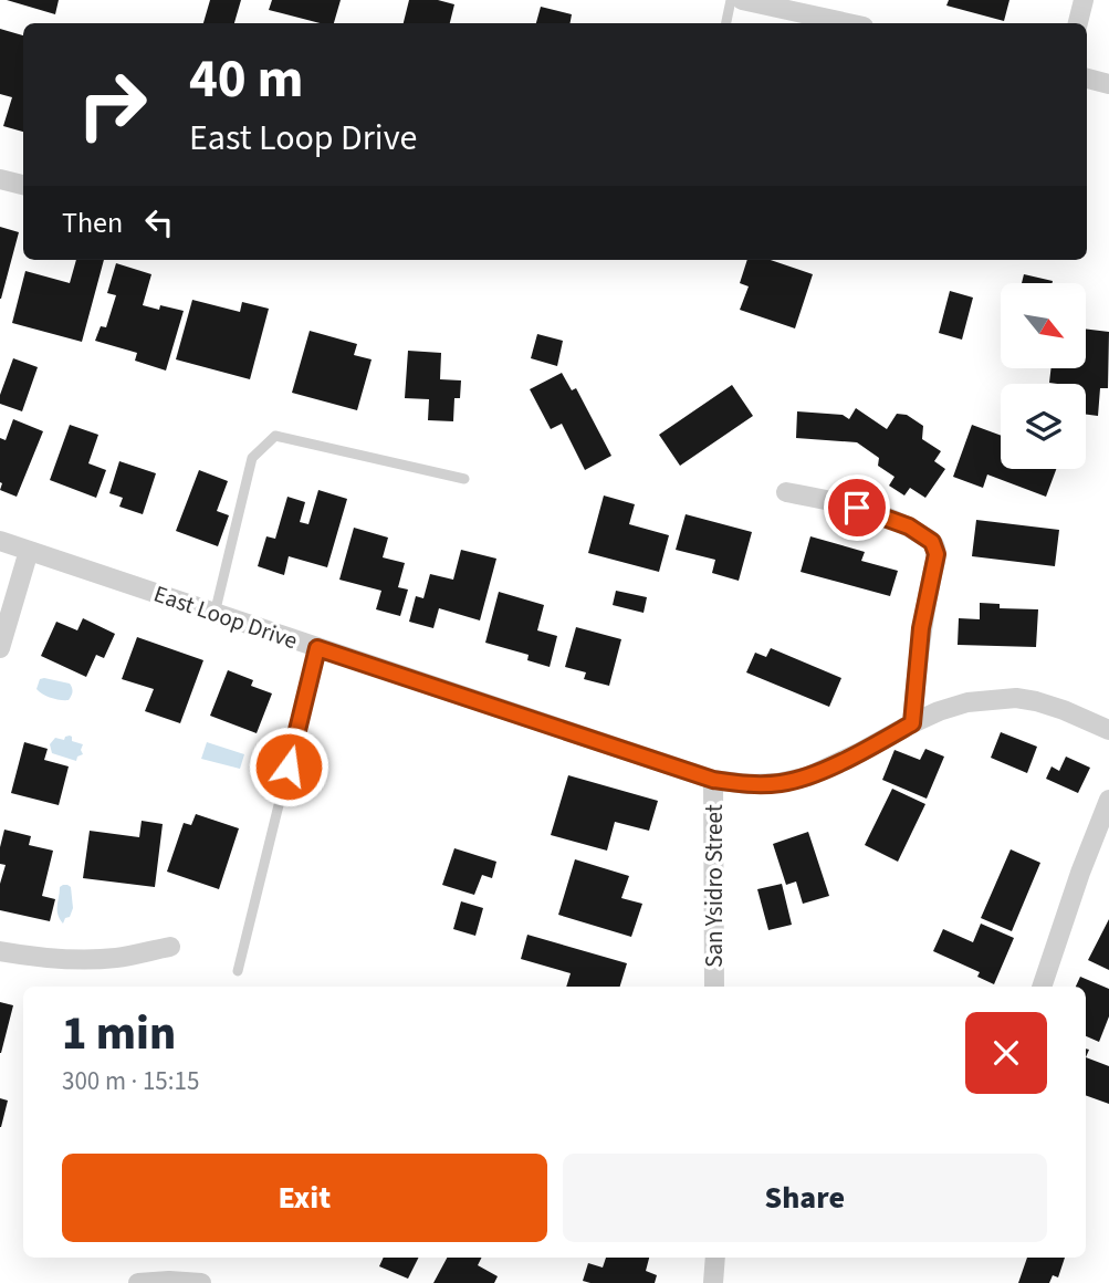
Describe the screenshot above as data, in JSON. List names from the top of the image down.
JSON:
{
  "streets": {
    "street": ["East Loop Drive", "San Ysidro Street"]
  },
  "crossings": [
    ["East Loop Drive", "San Ysidro Street"]
  ],
  "north": "bottom right",
  "page": {
    "turn": ["40 m", "East Loop Drive"],
    "then": "Then",
    "heading": ["1 min", "300 m · 15:15"],
    "buttons": ["Exit", "Share"]
  }
}
